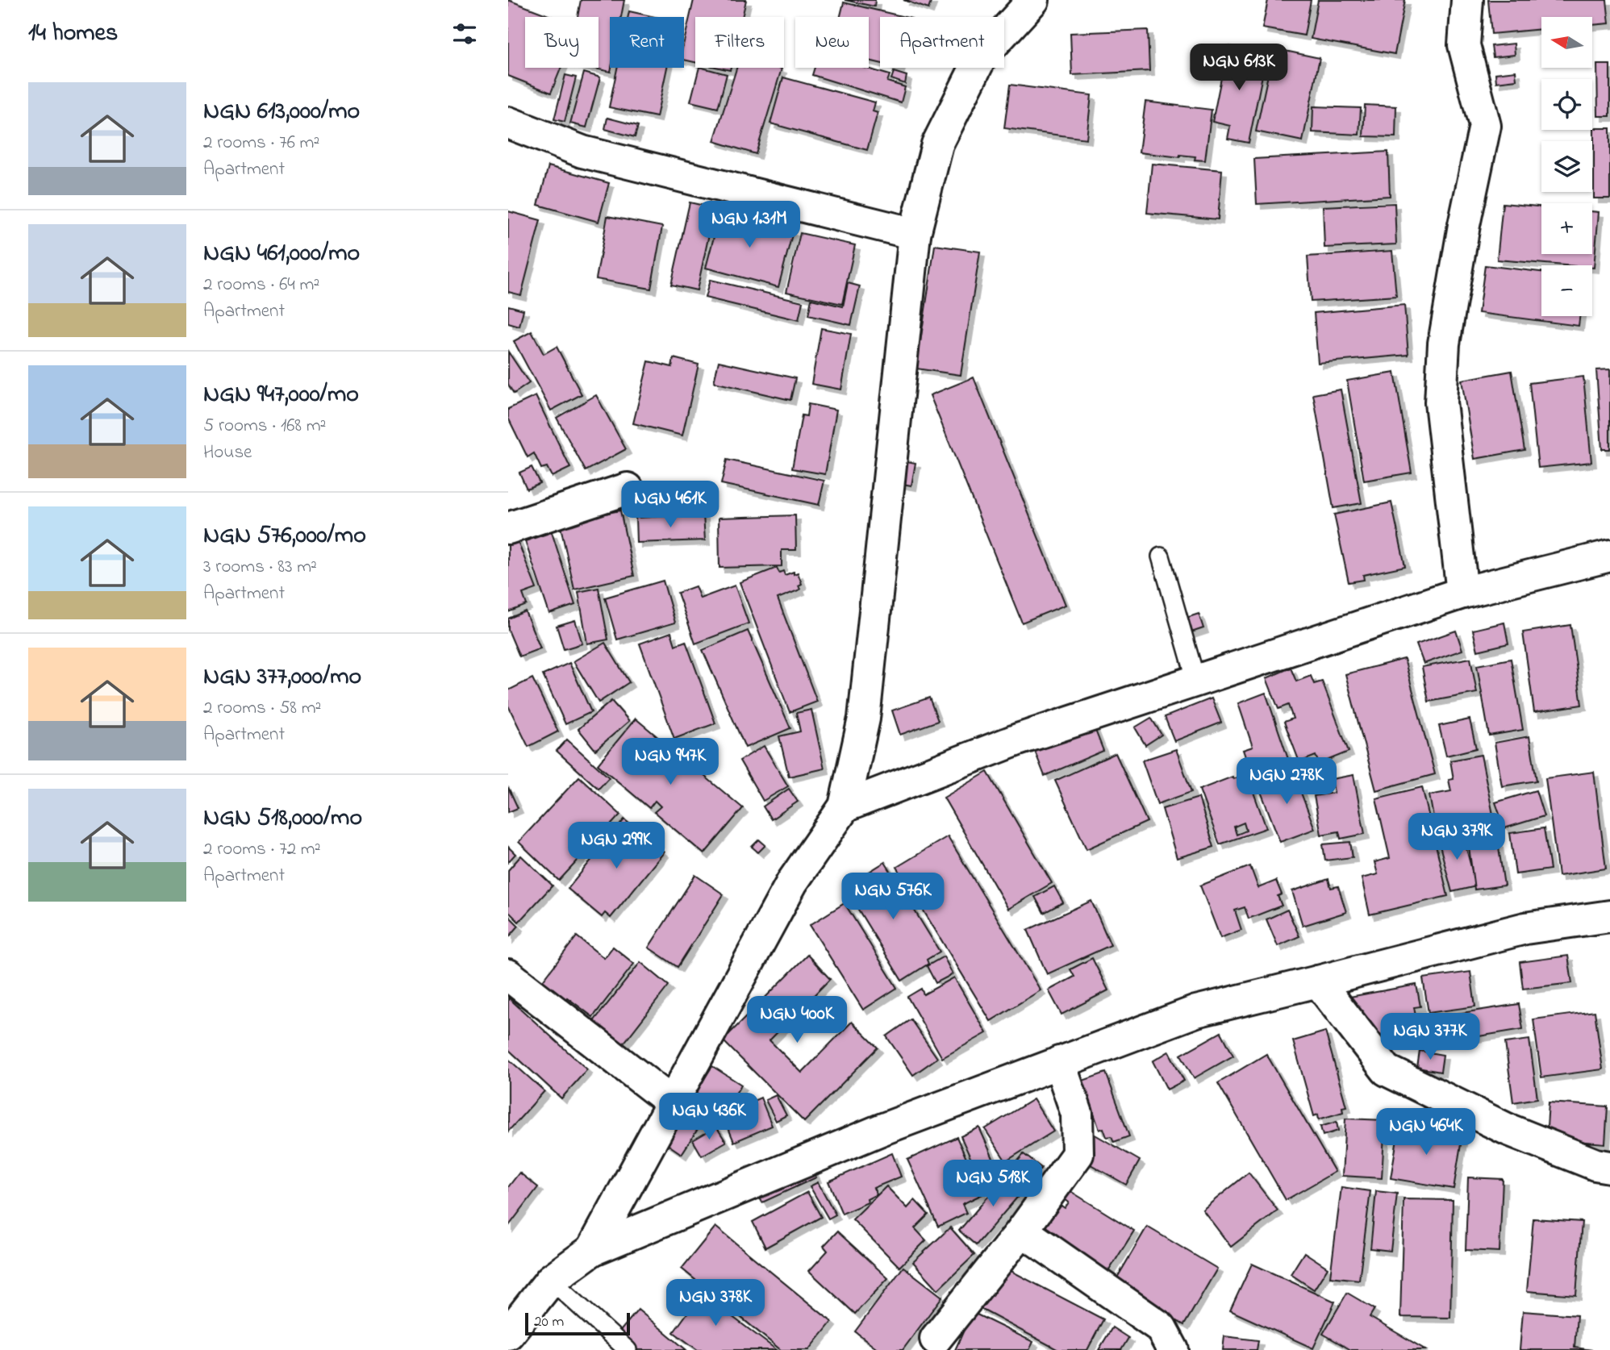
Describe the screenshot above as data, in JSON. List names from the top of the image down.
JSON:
{
  "scale_bar": "20 m",
  "north": "left",
  "page": {
    "heading": "14 homes",
    "map_buttons": ["+", "−"],
    "chip": [
      "Buy",
      "Rent",
      "Filters",
      "New",
      "Apartment"
    ],
    "price": [
      "NGN 613K",
      "NGN 1.31M",
      "NGN 461K",
      "NGN 947K",
      "NGN 278K",
      "NGN 379K",
      "NGN 299K",
      "NGN 576K",
      "NGN 400K",
      "NGN 377K",
      "NGN 436K",
      "NGN 464K",
      "NGN 518K",
      "NGN 378K"
    ],
    "list": [
      {
        "name": "NGN 613,000/mo",
        "note": "2 rooms · 76 m² · Apartment"
      },
      {
        "name": "NGN 461,000/mo",
        "note": "2 rooms · 64 m² · Apartment"
      },
      {
        "name": "NGN 947,000/mo",
        "note": "5 rooms · 168 m² · House"
      },
      {
        "name": "NGN 576,000/mo",
        "note": "3 rooms · 83 m² · Apartment"
      },
      {
        "name": "NGN 377,000/mo",
        "note": "2 rooms · 58 m² · Apartment"
      },
      {
        "name": "NGN 518,000/mo",
        "note": "2 rooms · 72 m² · Apartment"
      }
    ],
    "scale": "20 m"
  }
}
